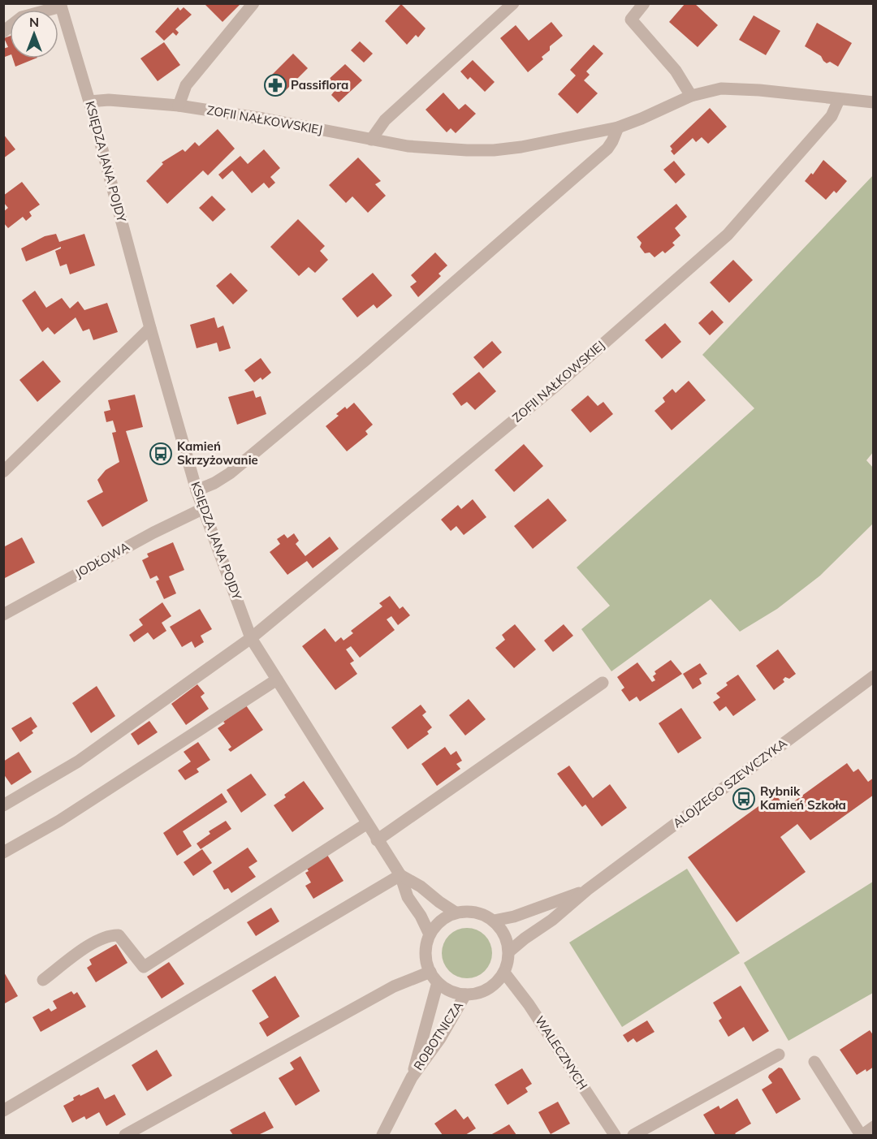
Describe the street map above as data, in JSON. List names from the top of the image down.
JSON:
{
  "streets": {
    "street": [
      "ZOFII NAŁKOWSKIEJ",
      "KSIĘDZA JANA POJDY",
      "JODŁOWA",
      "ALOJZEGO SZEWCZYKA",
      "ROBOTNICZA",
      "WALECZNYCH"
    ]
  },
  "crossings": [
    ["ZOFII NAŁKOWSKIEJ", "KSIĘDZA JANA POJDY"],
    ["KSIĘDZA JANA POJDY", "JODŁOWA"],
    ["KSIĘDZA JANA POJDY", "ALOJZEGO SZEWCZYKA"],
    ["KSIĘDZA JANA POJDY", "ROBOTNICZA"],
    ["KSIĘDZA JANA POJDY", "WALECZNYCH"],
    ["ALOJZEGO SZEWCZYKA", "ROBOTNICZA"],
    ["ALOJZEGO SZEWCZYKA", "WALECZNYCH"],
    ["ROBOTNICZA", "WALECZNYCH"]
  ],
  "places": {
    "pharmacy": ["Passiflora"],
    "bus stop": ["Kamień Skrzyżowanie", "Rybnik Kamień Szkoła"]
  },
  "north": "top"
}
